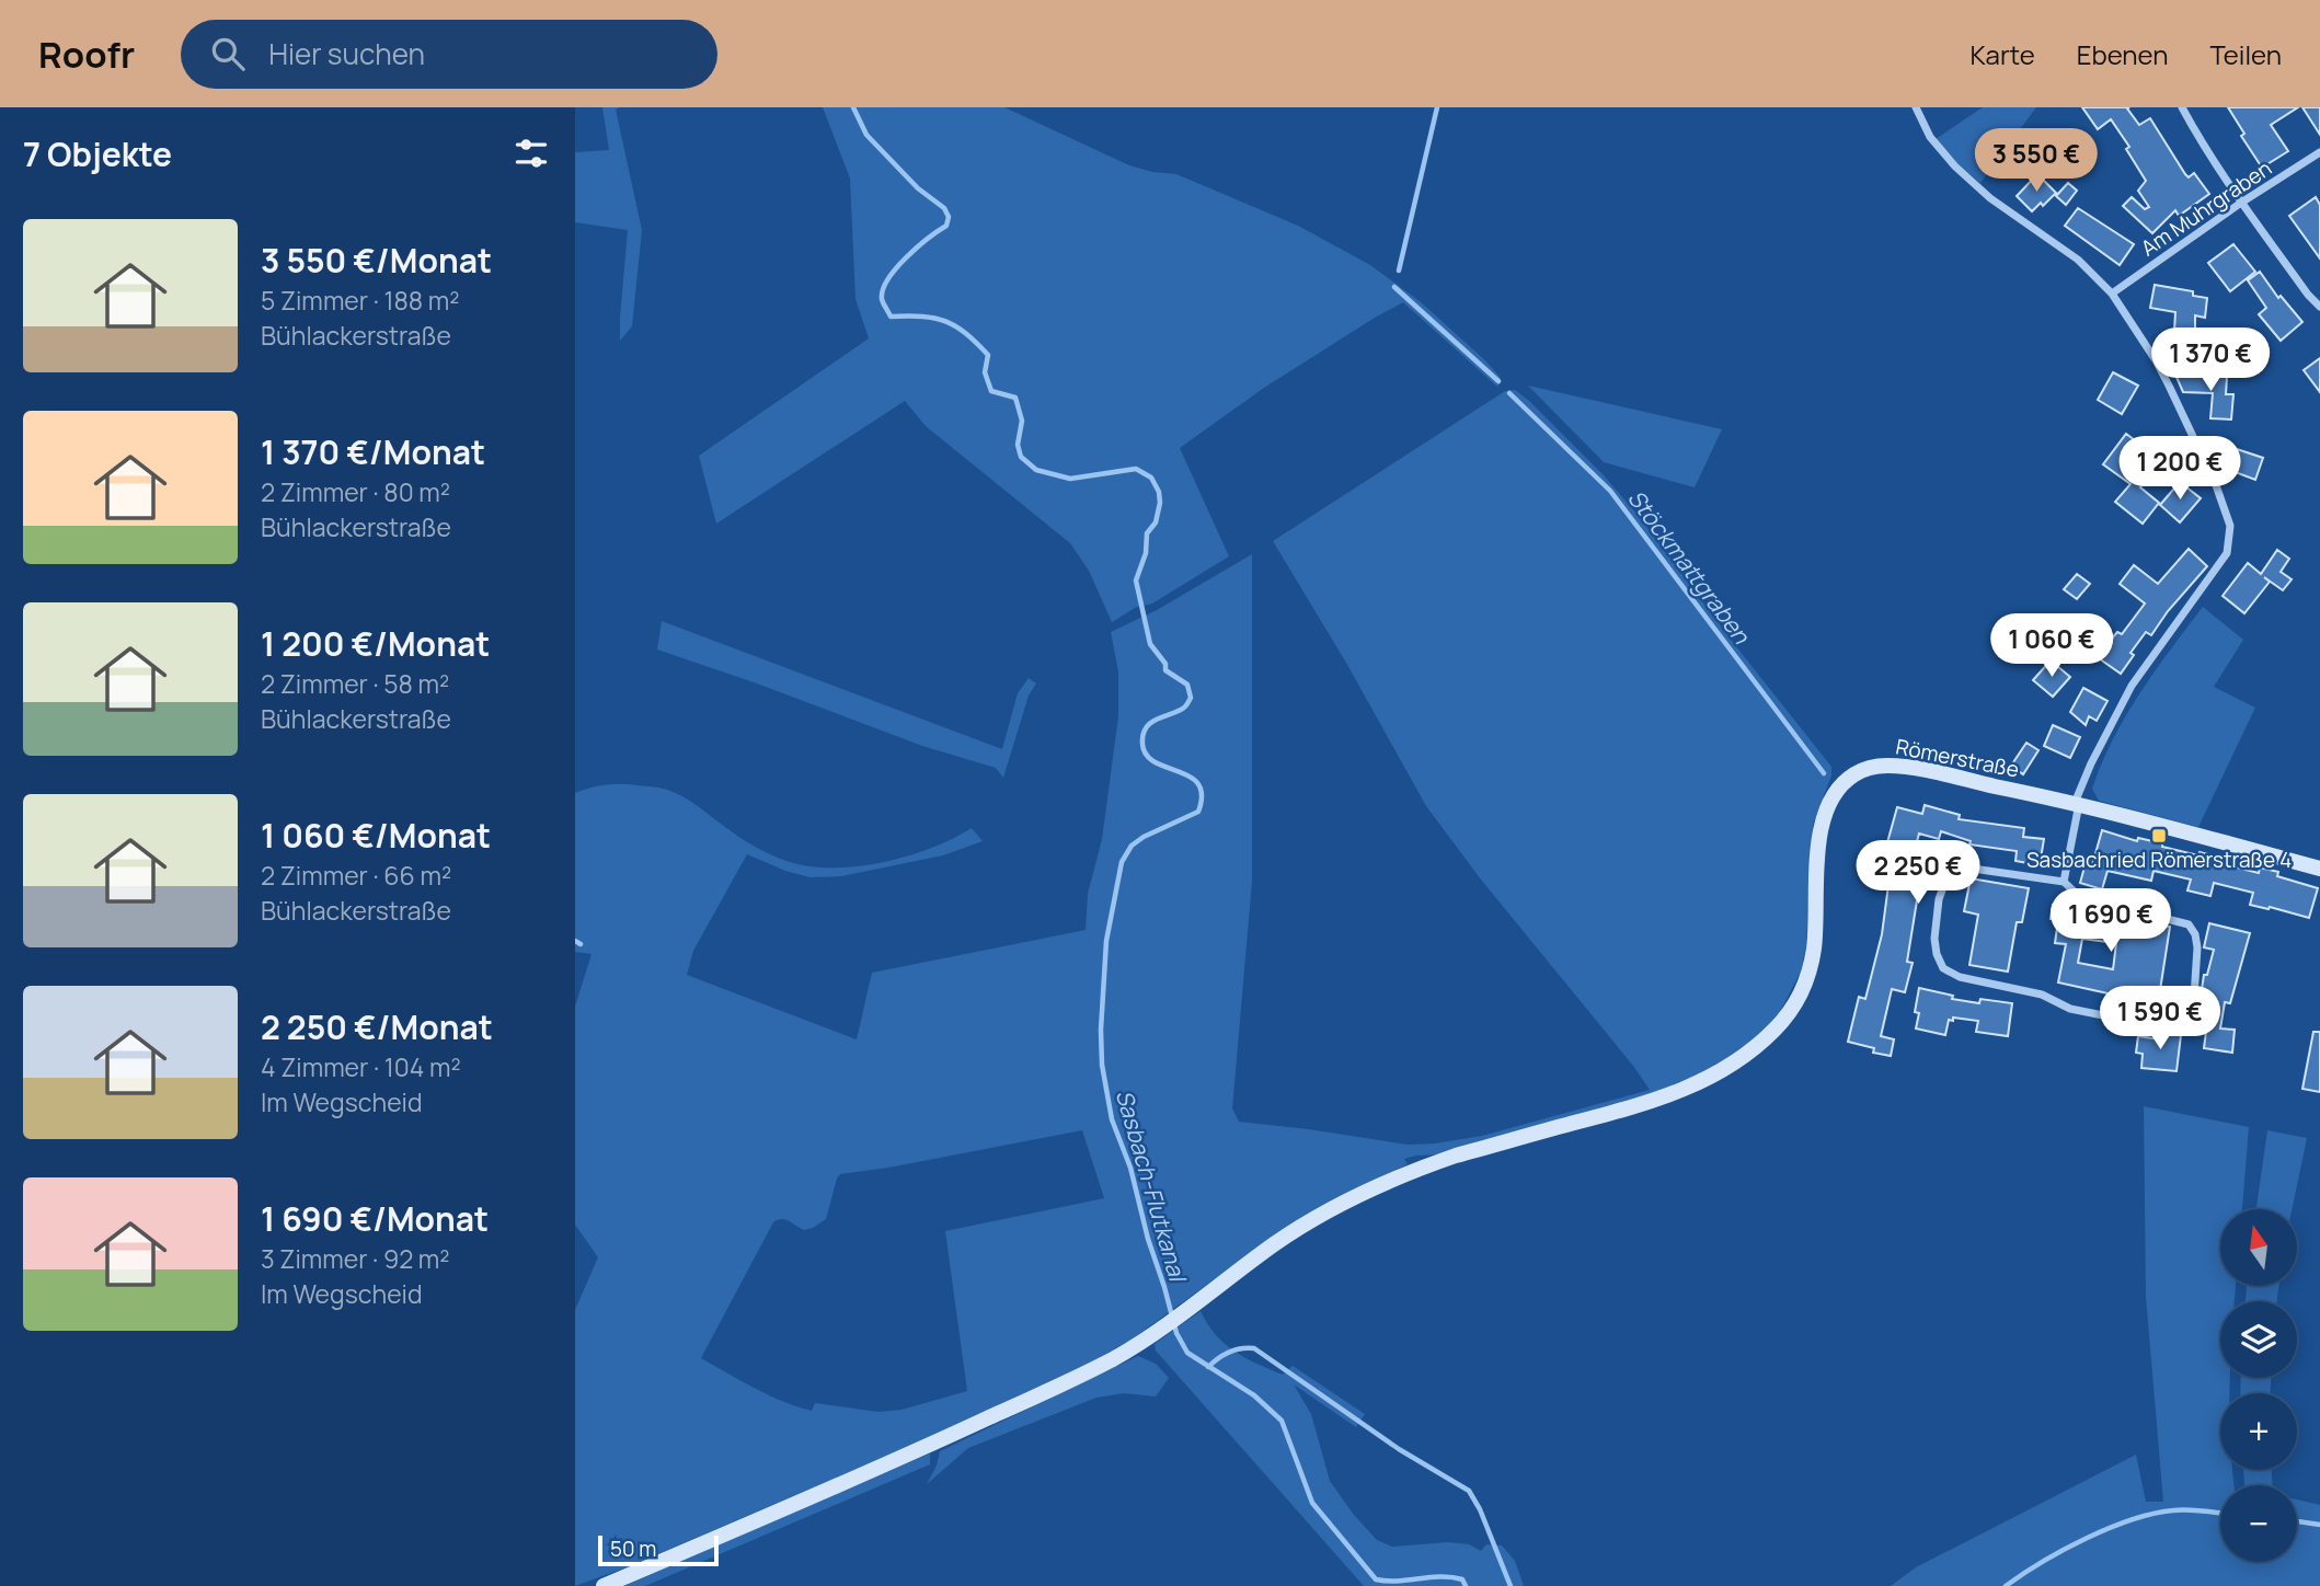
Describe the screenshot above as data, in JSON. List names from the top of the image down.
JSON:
{
  "streets": {
    "street": ["Am Muhrgraben", "Römerstraße"]
  },
  "water": ["Stöckmattgraben", "Sasbach-Flutkanal"],
  "places": {
    "transit": ["Sasbachried Römerstraße 4"]
  },
  "scale_bar": "50 m",
  "north": "top",
  "page": {
    "header": "Roofr",
    "search": "Hier suchen",
    "nav": ["Karte", "Ebenen", "Teilen"],
    "heading": "7 Objekte",
    "price": [
      "3 550 €",
      "1 370 €",
      "1 200 €",
      "1 060 €",
      "2 250 €",
      "1 690 €",
      "1 590 €"
    ],
    "list": [
      {
        "name": "3 550 €/Monat",
        "note": "5 Zimmer · 188 m² · Bühlackerstraße"
      },
      {
        "name": "1 370 €/Monat",
        "note": "2 Zimmer · 80 m² · Bühlackerstraße"
      },
      {
        "name": "1 200 €/Monat",
        "note": "2 Zimmer · 58 m² · Bühlackerstraße"
      },
      {
        "name": "1 060 €/Monat",
        "note": "2 Zimmer · 66 m² · Bühlackerstraße"
      },
      {
        "name": "2 250 €/Monat",
        "note": "4 Zimmer · 104 m² · Im Wegscheid"
      },
      {
        "name": "1 690 €/Monat",
        "note": "3 Zimmer · 92 m² · Im Wegscheid"
      }
    ],
    "map_buttons": ["+", "−"],
    "scale": "50 m"
  }
}
